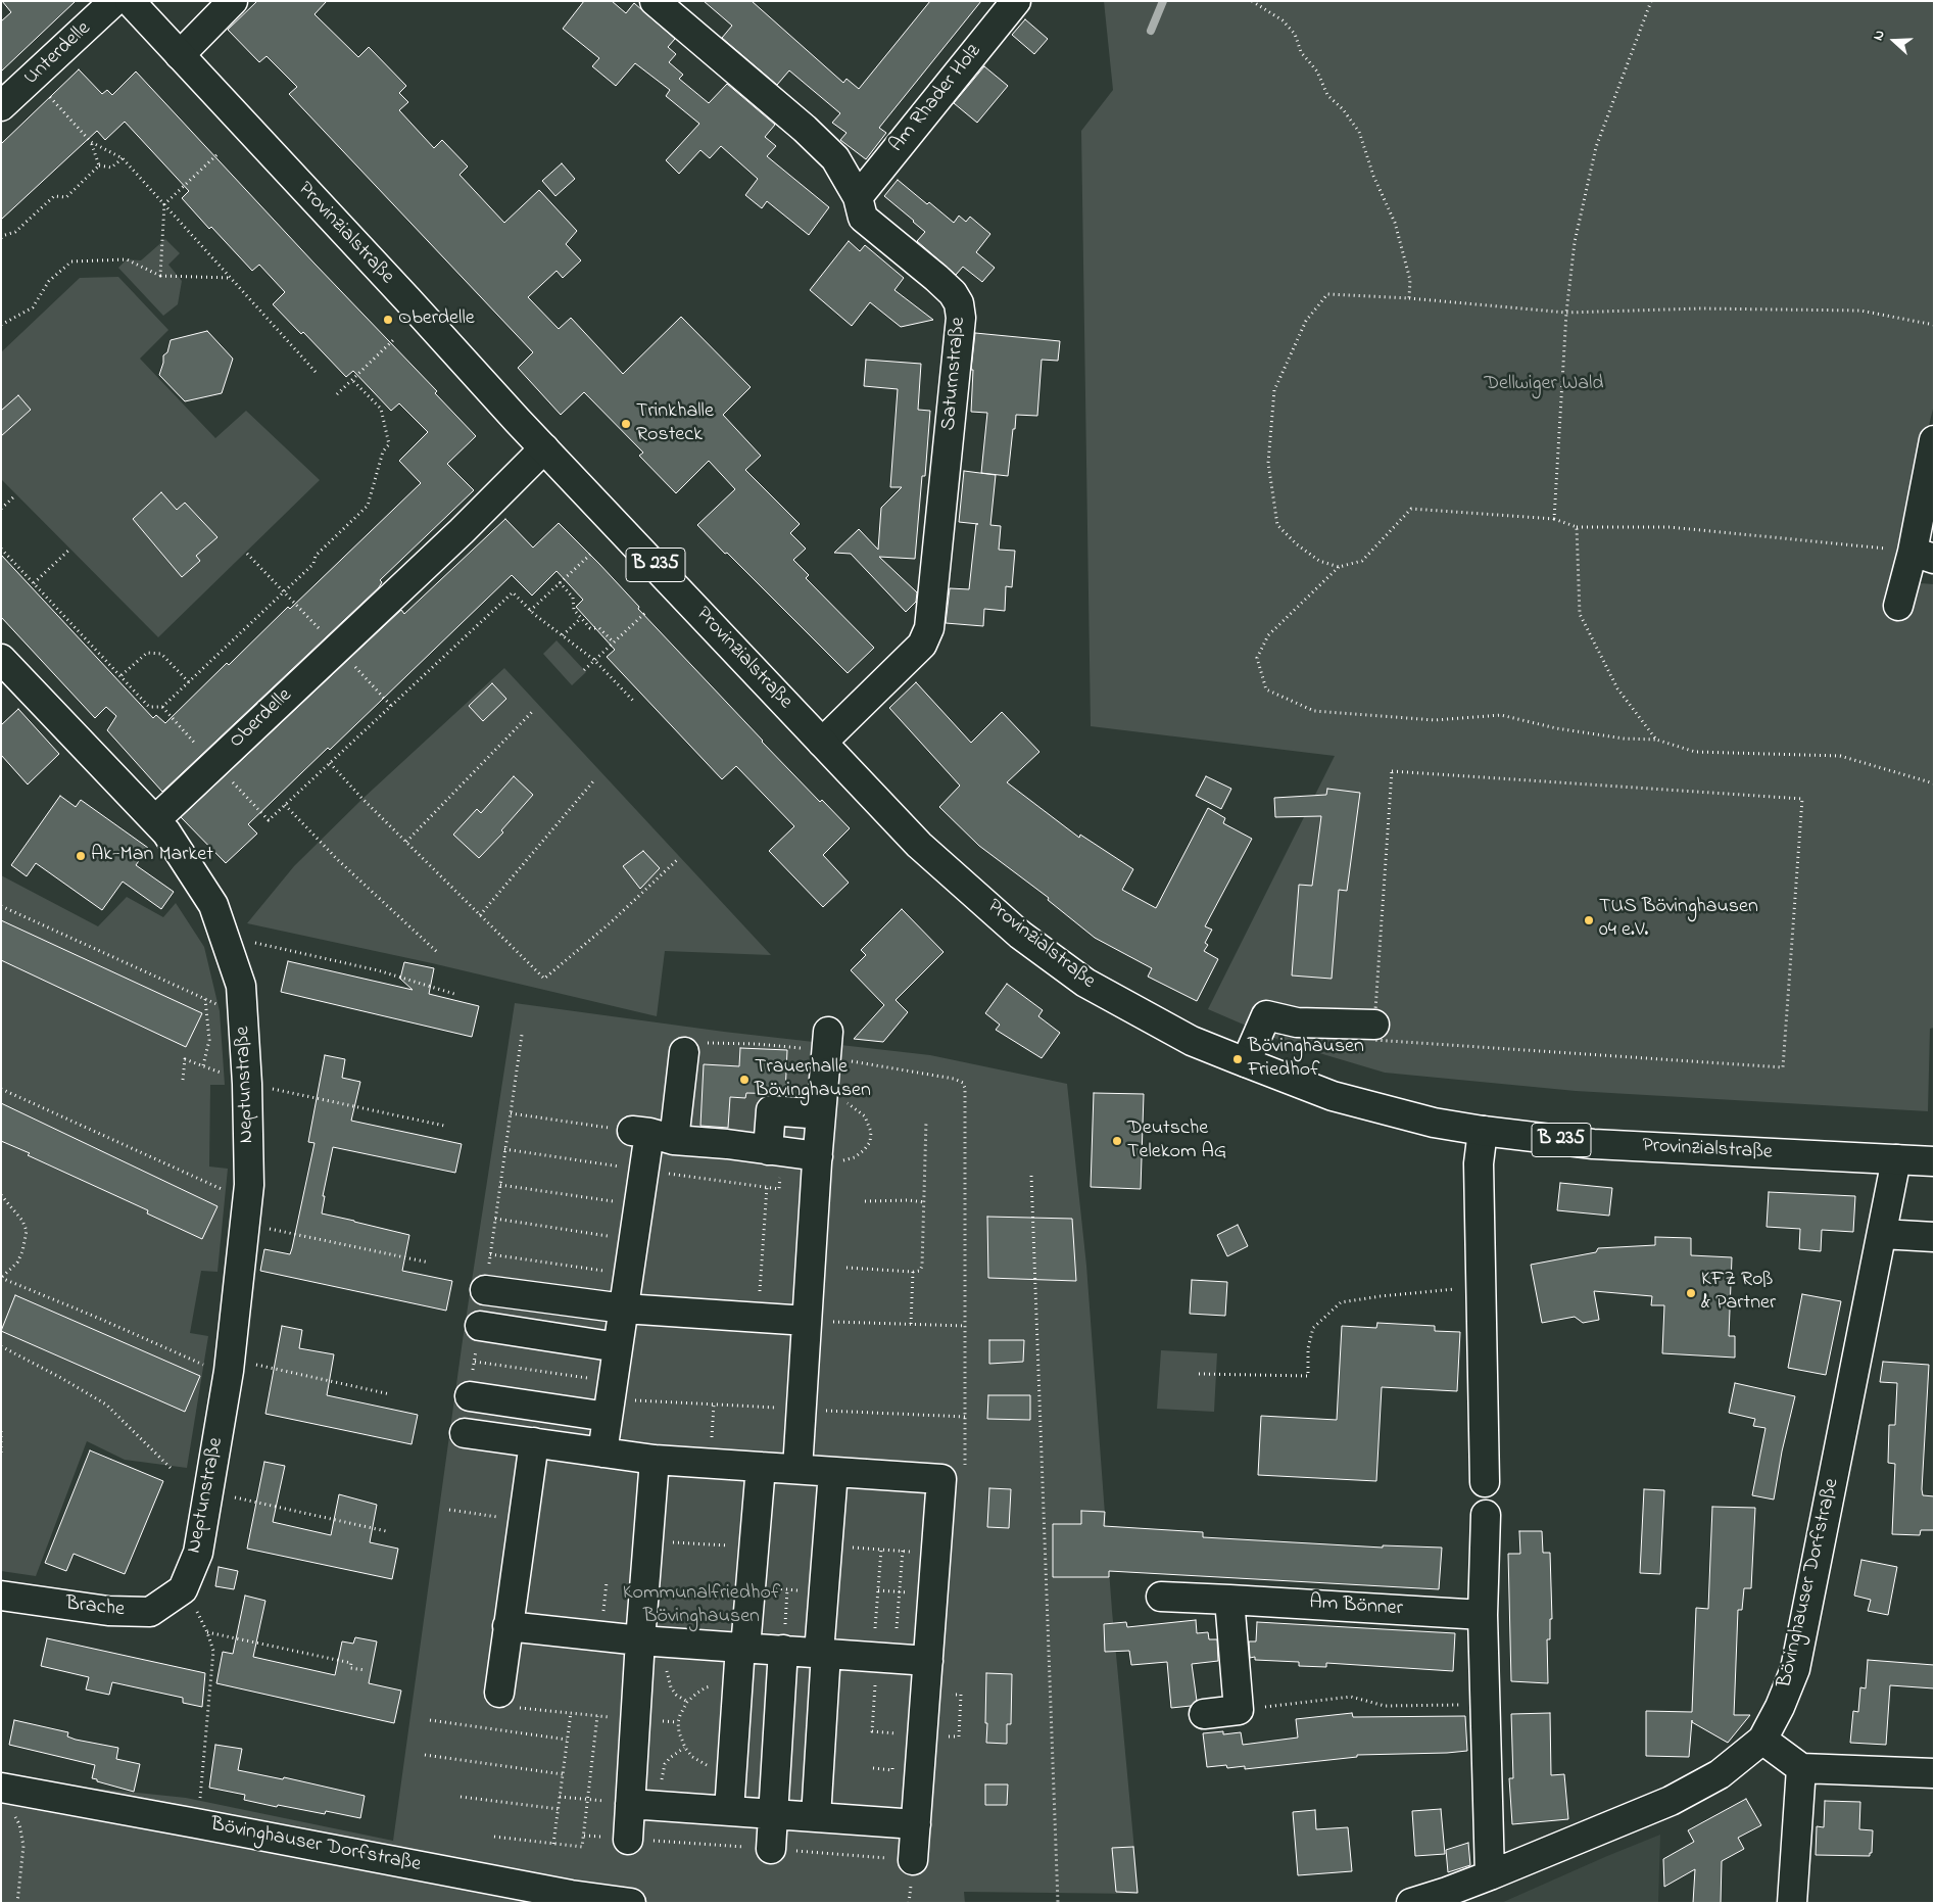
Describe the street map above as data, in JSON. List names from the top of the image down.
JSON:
{
  "streets": {
    "street": [
      "Unterdelle",
      "Am Rhader Holz",
      "Provinzialstraße",
      "Saturnstraße",
      "B 235",
      "Oberdelle",
      "Neptunstraße",
      "Bövinghauser Dorfstraße",
      "Am Bönner",
      "Brache"
    ]
  },
  "crossings": [
    ["Am Rhader Holz", "Saturnstraße"],
    ["Provinzialstraße", "Saturnstraße"],
    ["Provinzialstraße", "Oberdelle"],
    ["Provinzialstraße", "Bövinghauser Dorfstraße"],
    ["Oberdelle", "Neptunstraße"],
    ["Neptunstraße", "Brache"]
  ],
  "parks": ["Dellwiger Wald", "Kommunalfriedhof Bövinghausen"],
  "places": [
    "Oberdelle",
    "Trinkhalle Rosteck",
    "Ak-Man Market",
    "TUS Bövinghausen 04 e.V.",
    "Bövinghausen Friedhof",
    "Trauerhalle Bövinghausen",
    "Deutsche Telekom AG",
    "KFZ Roß & Partner"
  ],
  "north": "left"
}
